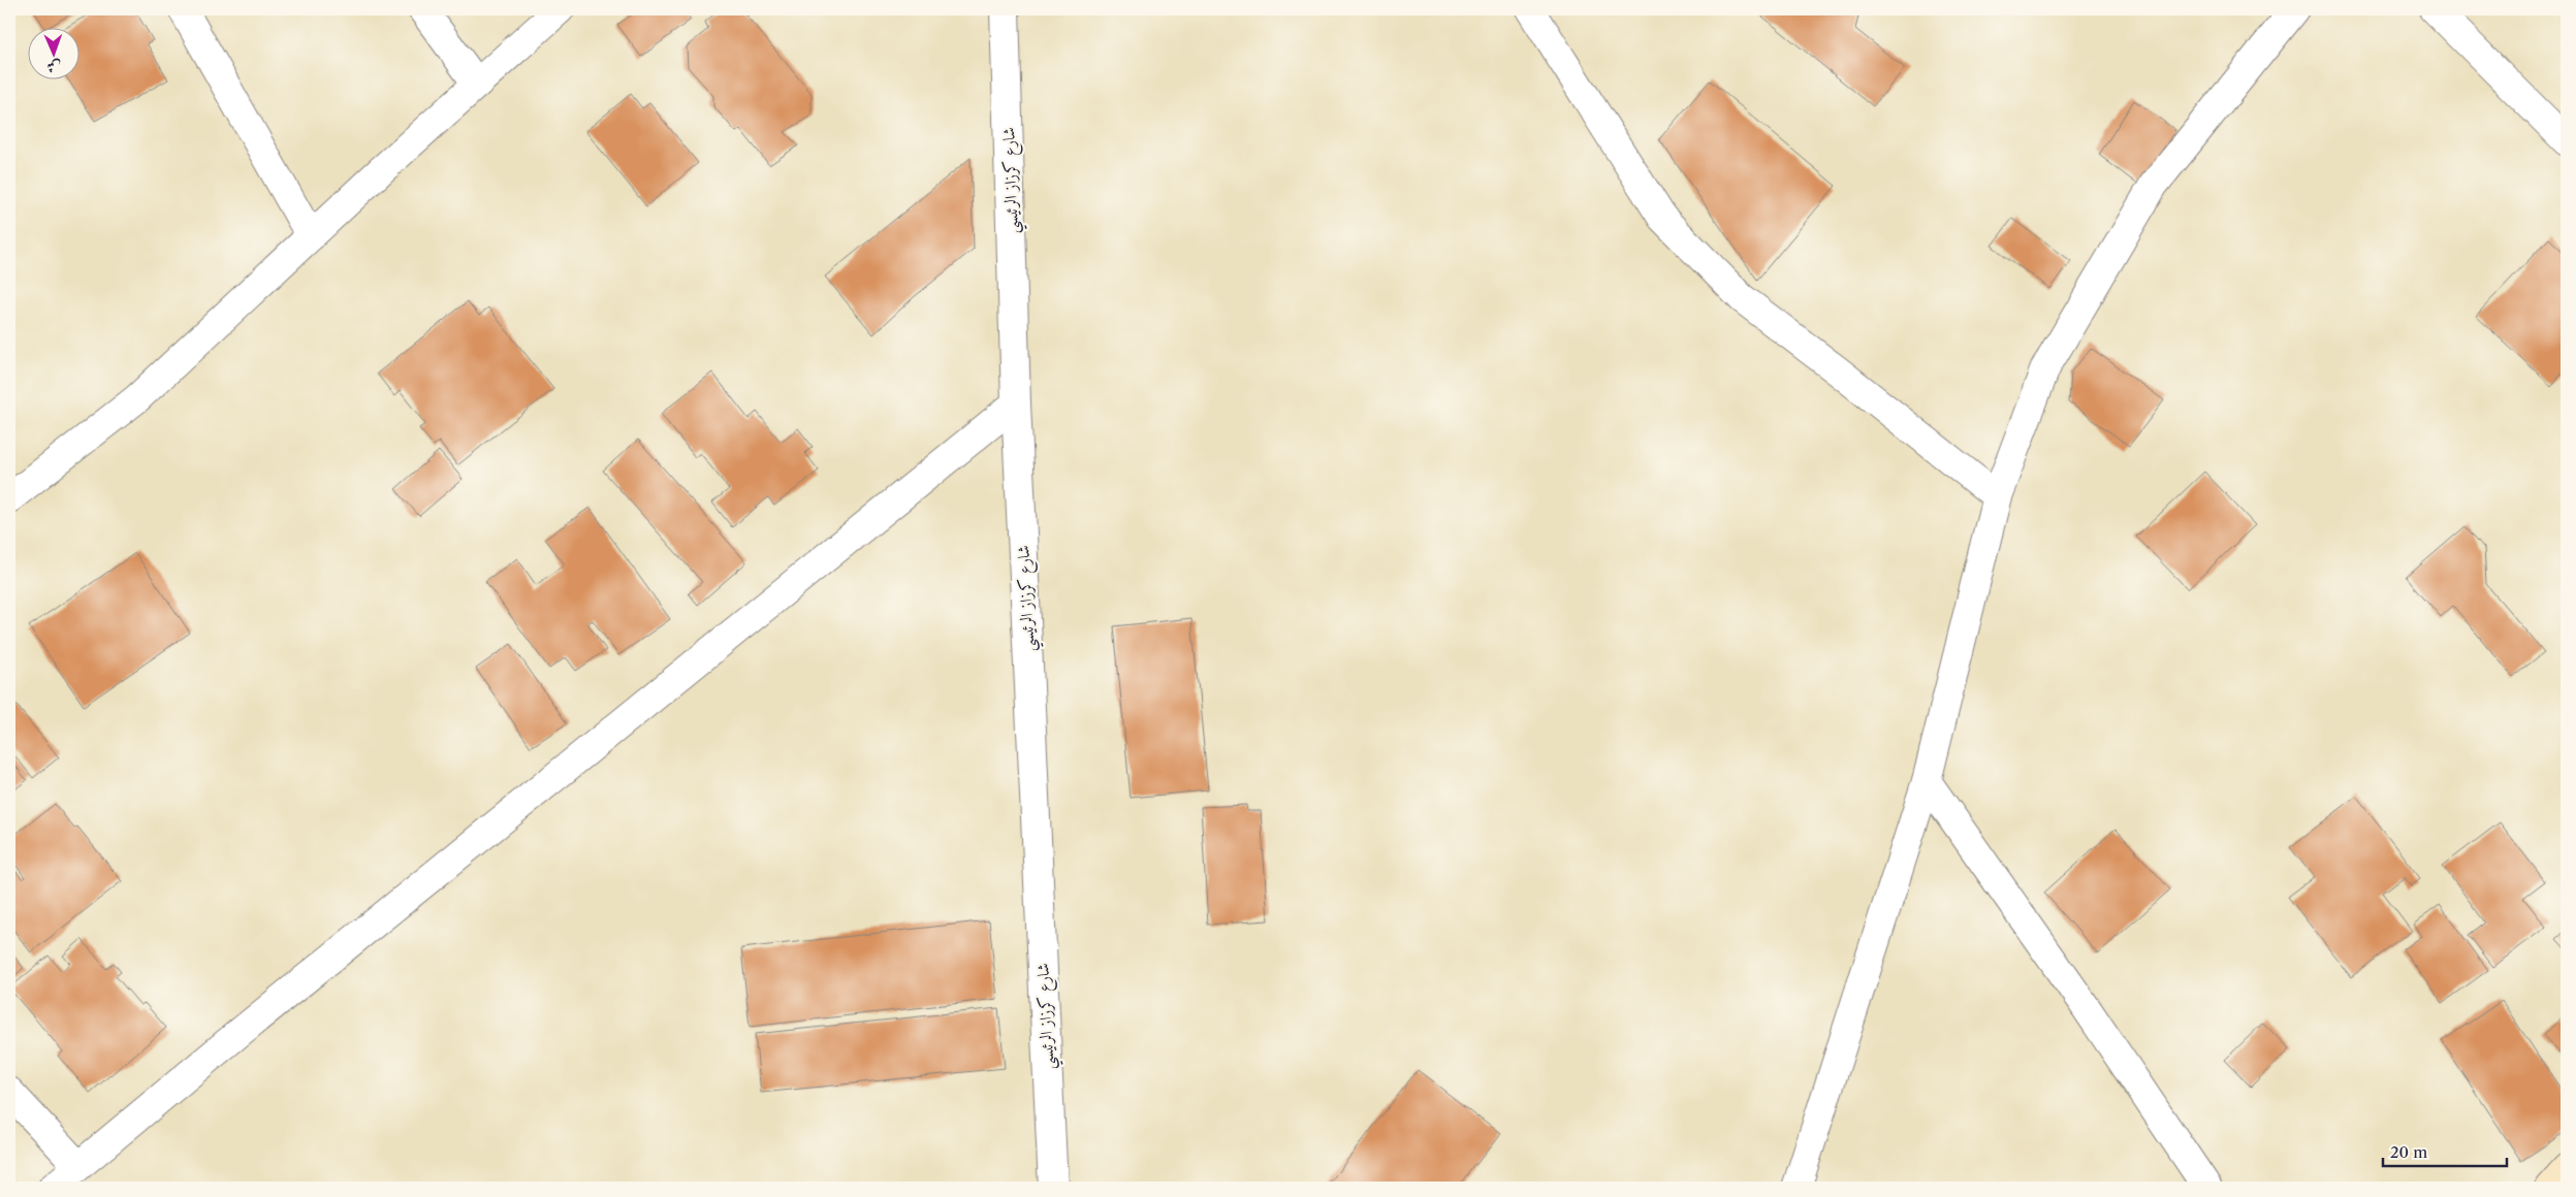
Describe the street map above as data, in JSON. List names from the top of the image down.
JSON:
{
  "streets": {
    "street": ["شارع كرزاز الرئيسي"]
  },
  "scale_bar": "20 m",
  "north": "bottom"
}
